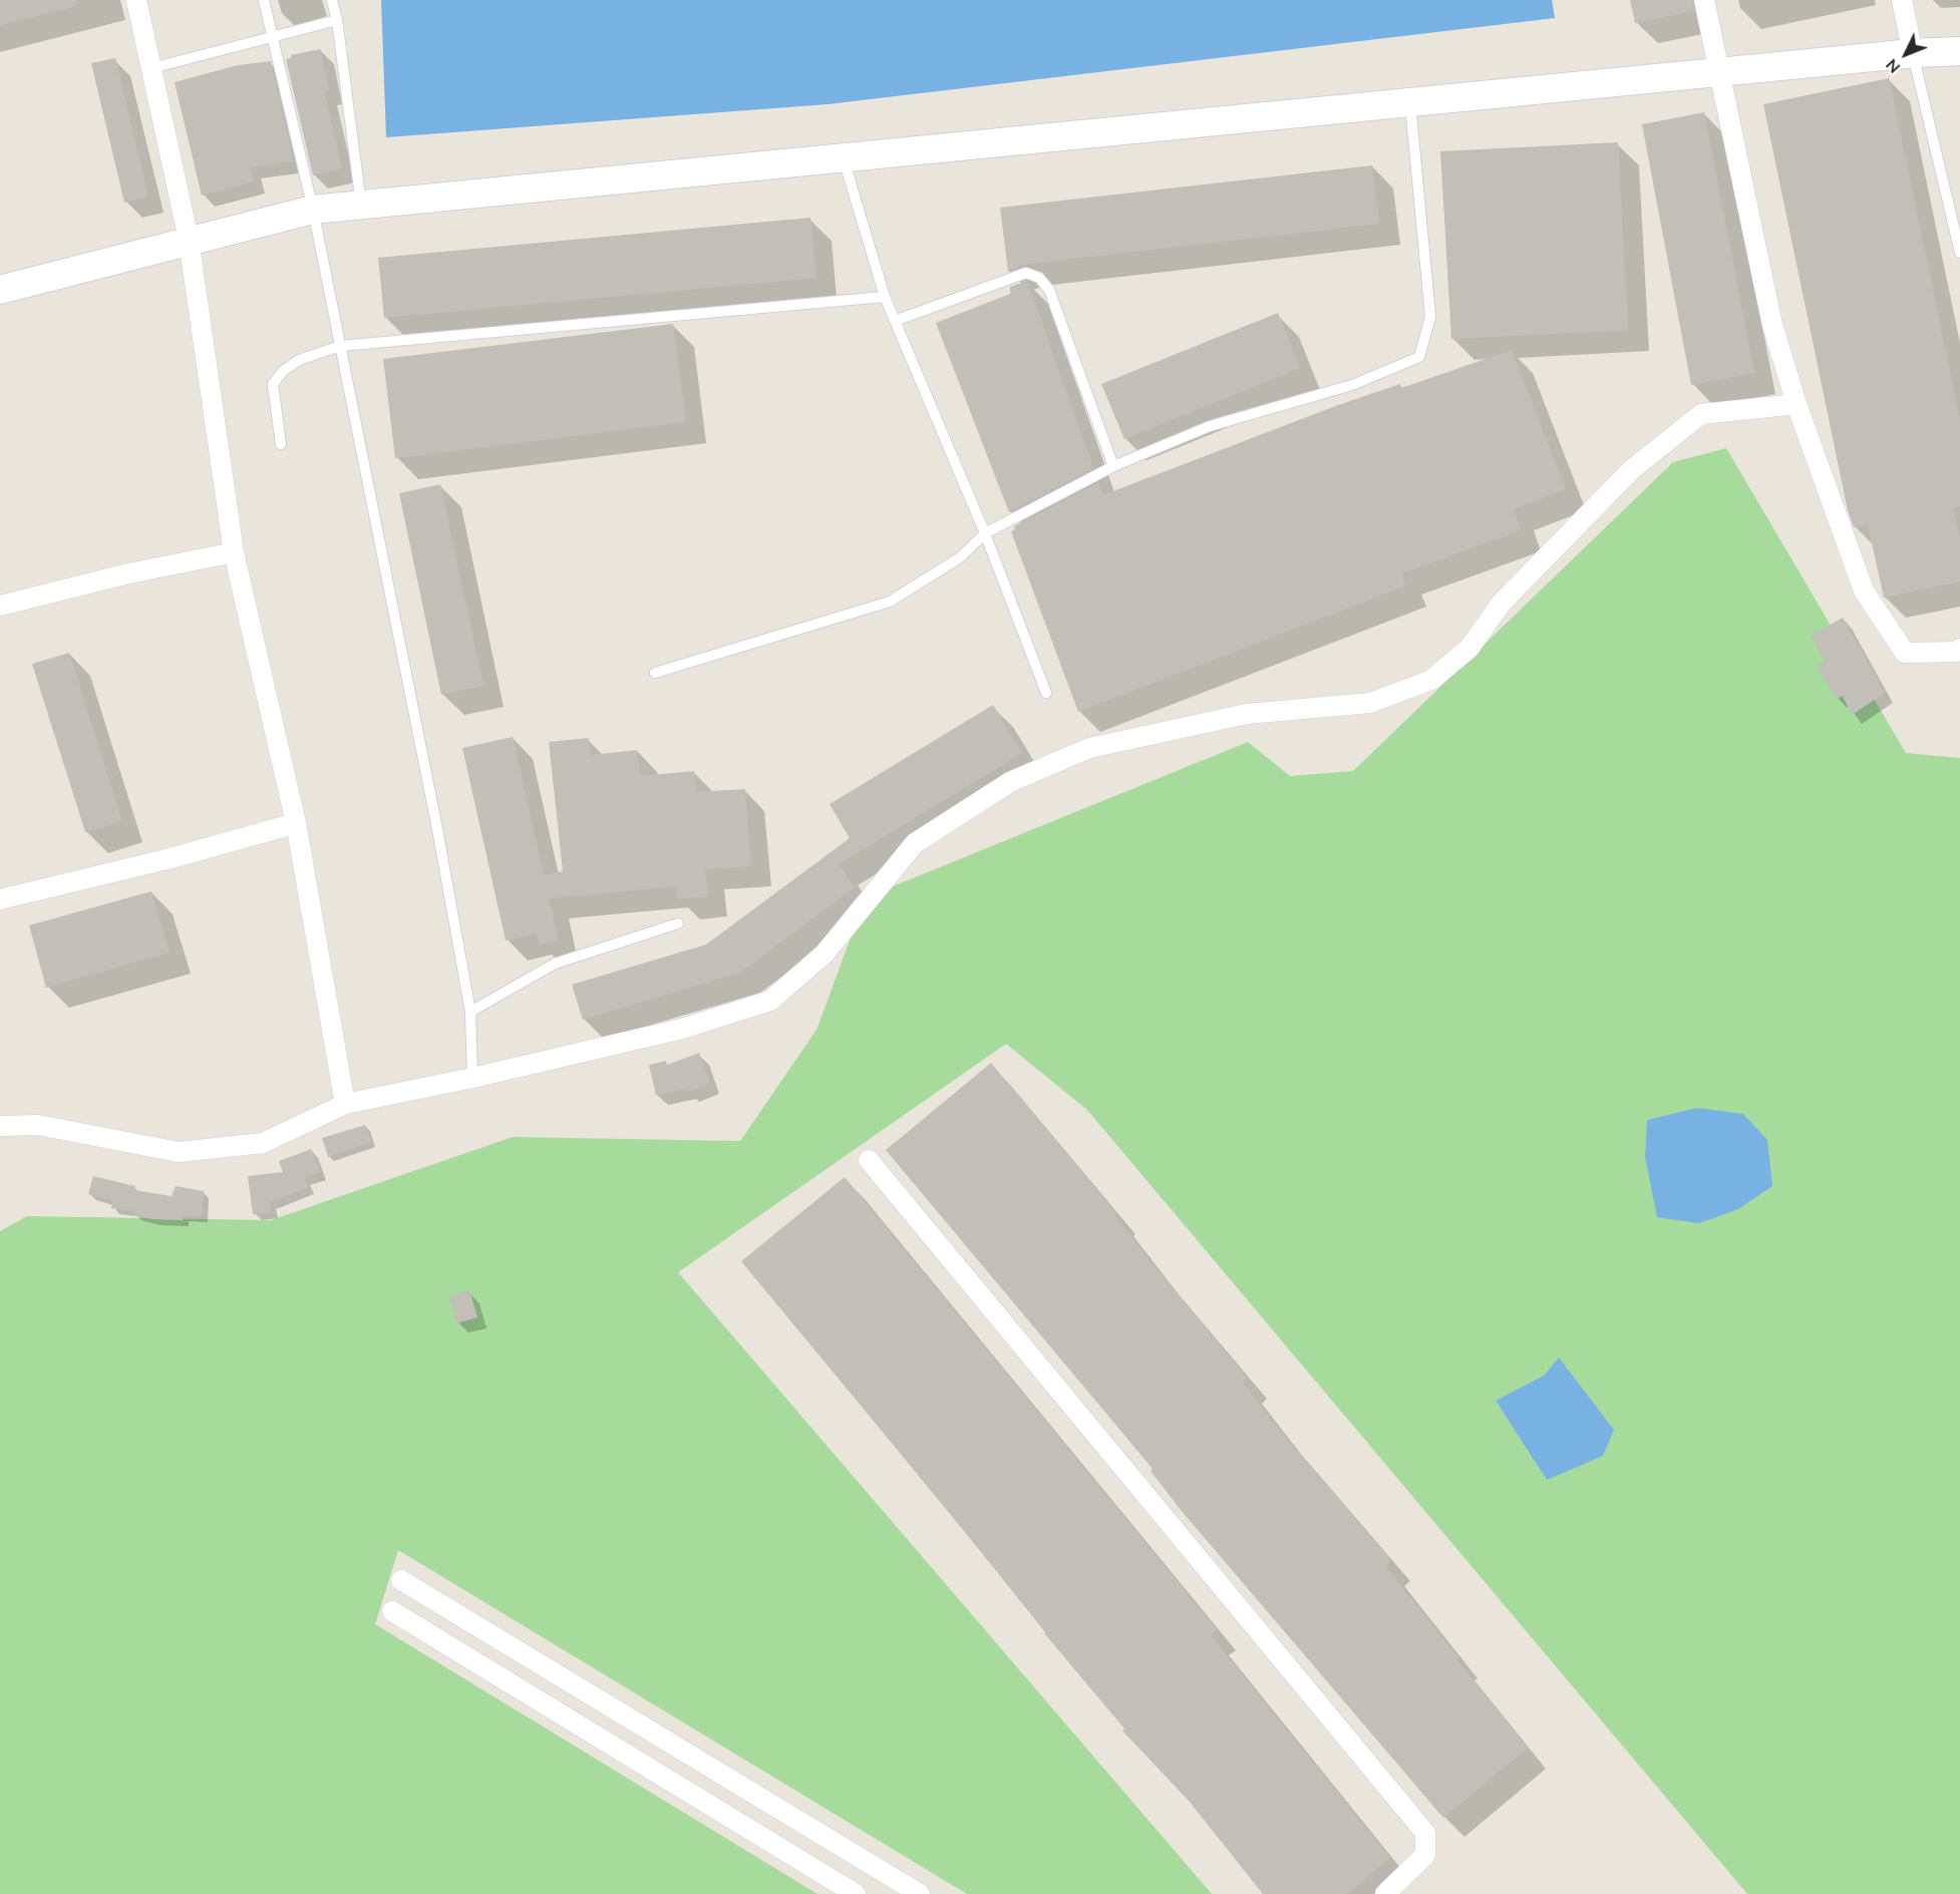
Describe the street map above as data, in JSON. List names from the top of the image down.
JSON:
{
  "north": "bottom left"
}
